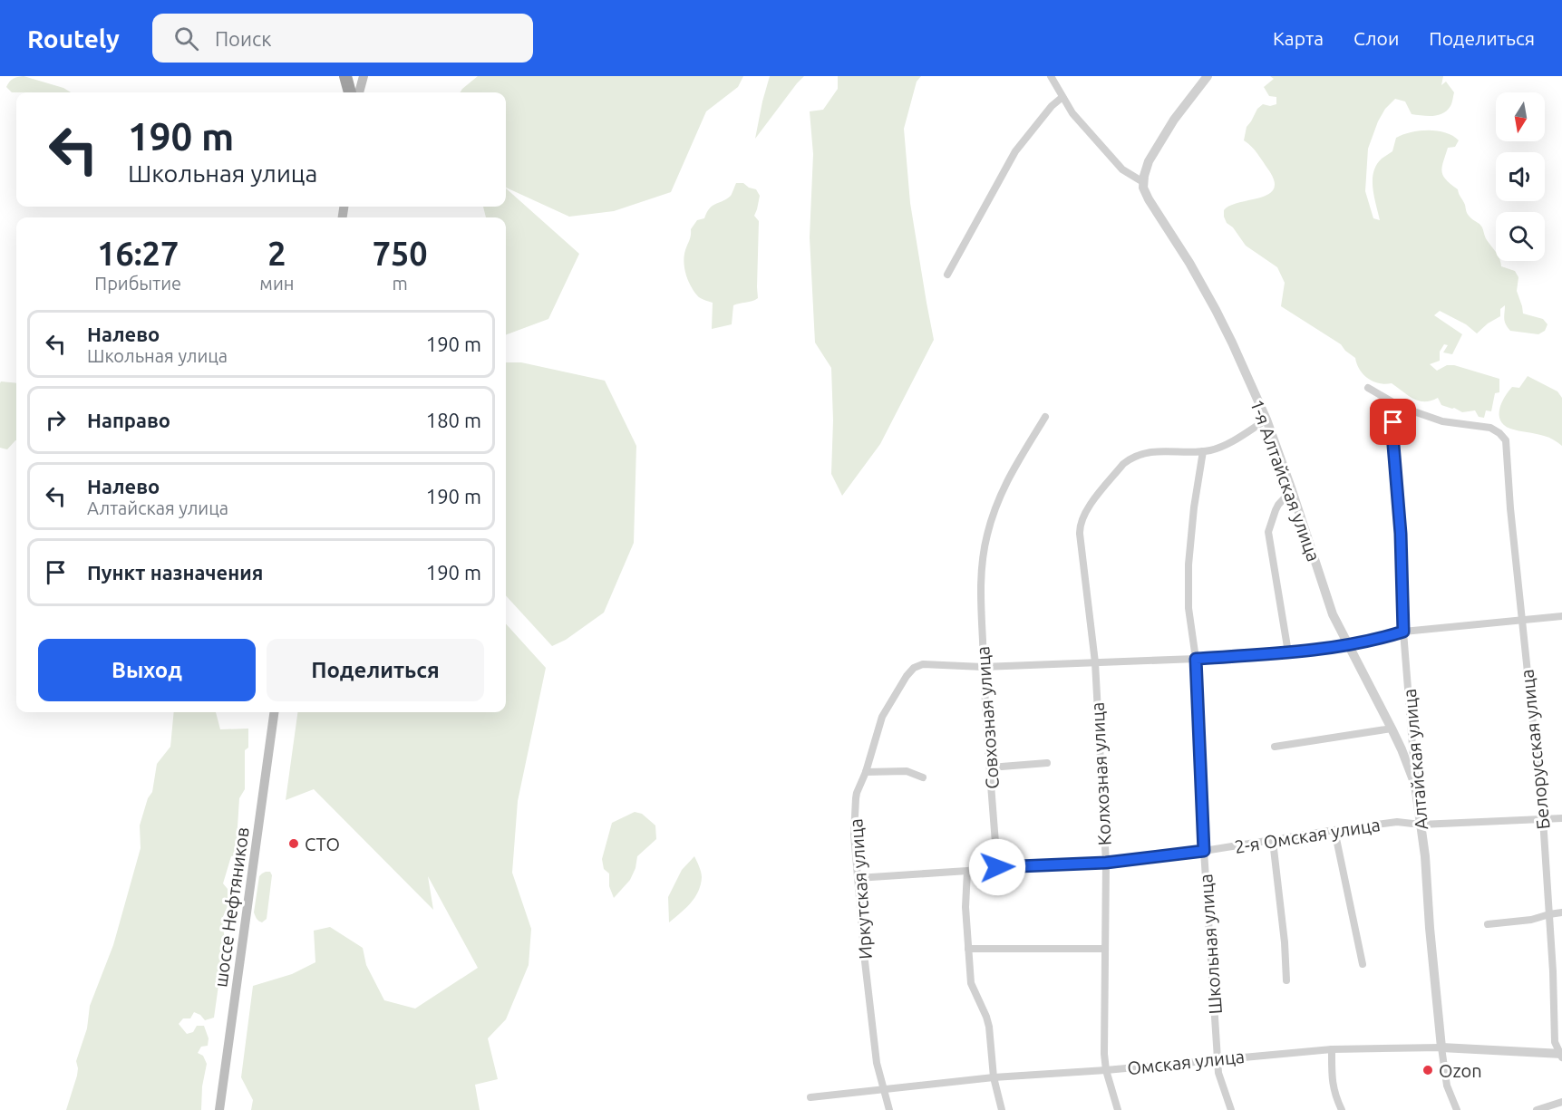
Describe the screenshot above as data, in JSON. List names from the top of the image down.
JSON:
{
  "streets": {
    "main road": ["шоссе Нефтяников"],
    "street": [
      "1-я Алтайская улица",
      "Совхозная улица",
      "Белорусская улица",
      "Алтайская улица",
      "Колхозная улица",
      "2-я Омская улица",
      "Иркутская улица",
      "Школьная улица",
      "Омская улица"
    ]
  },
  "crossings": [
    ["1-я Алтайская улица", "Алтайская улица"],
    ["Совхозная улица", "2-я Омская улица"],
    ["Совхозная улица", "Иркутская улица"],
    ["Белорусская улица", "Алтайская улица"],
    ["Белорусская улица", "2-я Омская улица"],
    ["Белорусская улица", "Омская улица"],
    ["Алтайская улица", "2-я Омская улица"],
    ["Алтайская улица", "Омская улица"],
    ["Колхозная улица", "2-я Омская улица"],
    ["Колхозная улица", "Школьная улица"],
    ["Колхозная улица", "Омская улица"],
    ["2-я Омская улица", "Иркутская улица"],
    ["2-я Омская улица", "Школьная улица"],
    ["Иркутская улица", "Омская улица"],
    ["Школьная улица", "Омская улица"]
  ],
  "places": ["СТО", "Ozon"],
  "north": "bottom",
  "page": {
    "header": "Routely",
    "search": "Поиск",
    "nav": ["Карта", "Слои", "Поделиться"],
    "turn": ["190 m", "Школьная улица"],
    "eta": [
      "16:27",
      "Прибытие",
      "2",
      "мин",
      "750",
      "m"
    ],
    "list": [
      {
        "name": "Налево",
        "note": "Школьная улица",
        "value": "190 m"
      },
      {
        "name": "Направо",
        "value": "180 m"
      },
      {
        "name": "Налево",
        "note": "Алтайская улица",
        "value": "190 m"
      },
      {
        "name": "Пункт назначения",
        "value": "190 m"
      }
    ],
    "buttons": ["Выход", "Поделиться"]
  }
}
